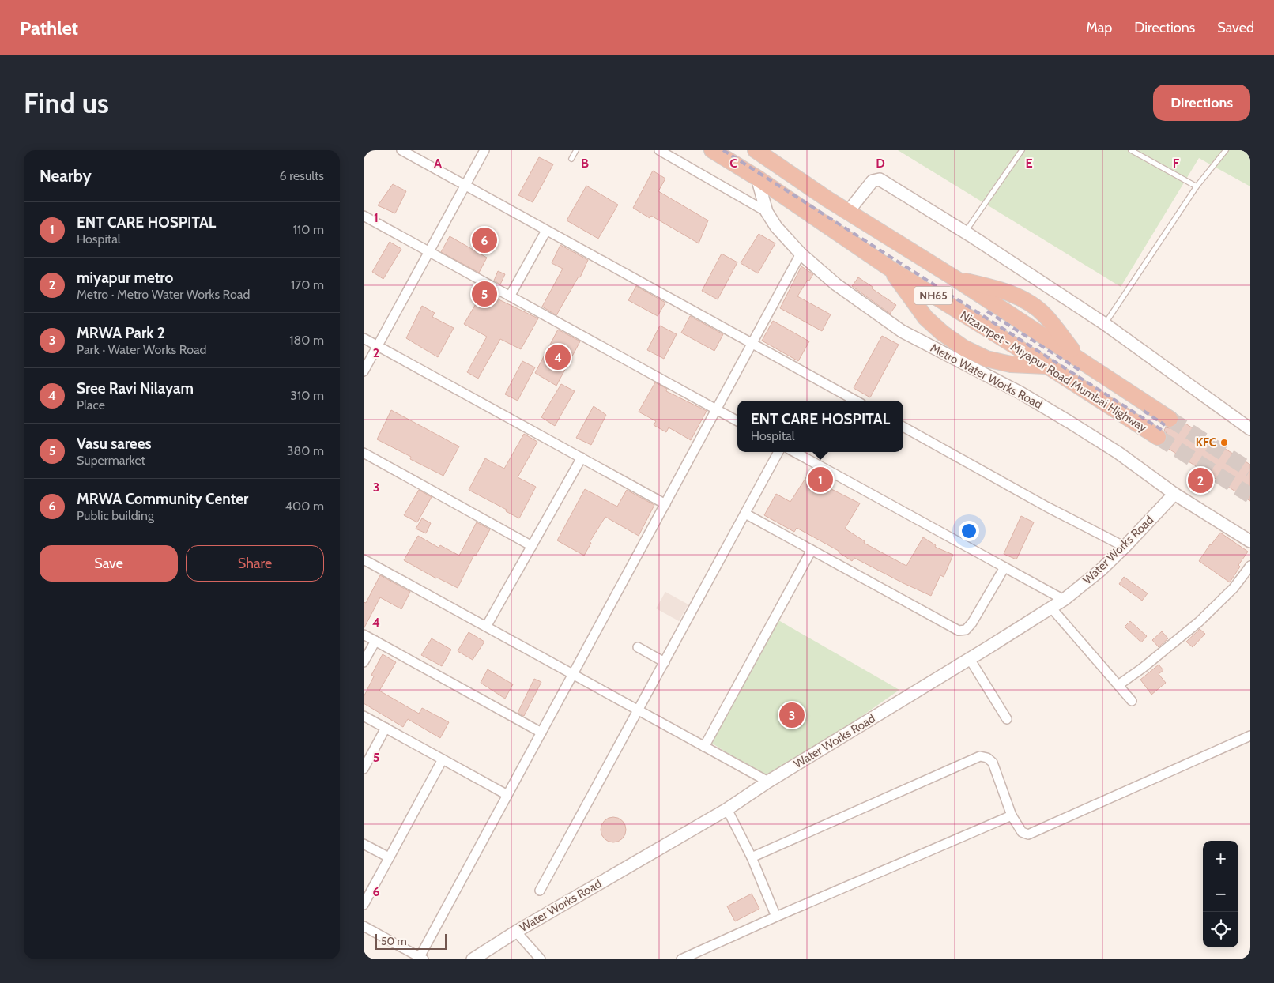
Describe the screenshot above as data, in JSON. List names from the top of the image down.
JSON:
{
  "streets": {
    "highway": ["NH65", "Nizampet - Miyapur Road Mumbai Highway"],
    "street": ["Metro Water Works Road", "Water Works Road"]
  },
  "crossings": [
    ["NH65", "Nizampet - Miyapur Road Mumbai Highway"],
    ["Nizampet - Miyapur Road Mumbai Highway", "Metro Water Works Road"],
    ["Metro Water Works Road", "Water Works Road"]
  ],
  "places": ["KFC"],
  "scale_bar": "50 m",
  "page": {
    "header": "Pathlet",
    "nav": ["Map", "Directions", "Saved"],
    "buttons": [
      "Directions",
      ["Save", "Share"]
    ],
    "title": "Find us",
    "heading": ["Nearby", "6 results"],
    "list": [
      {
        "mark": "1",
        "name": "ENT CARE HOSPITAL",
        "note": "Hospital",
        "value": "110 m"
      },
      {
        "mark": "2",
        "name": "miyapur metro",
        "note": "Metro · Metro Water Works Road",
        "value": "170 m"
      },
      {
        "mark": "3",
        "name": "MRWA Park 2",
        "note": "Park · Water Works Road",
        "value": "180 m"
      },
      {
        "mark": "4",
        "name": "Sree Ravi Nilayam",
        "note": "Place",
        "value": "310 m"
      },
      {
        "mark": "5",
        "name": "Vasu sarees",
        "note": "Supermarket",
        "value": "380 m"
      },
      {
        "mark": "6",
        "name": "MRWA Community Center",
        "note": "Public building",
        "value": "400 m"
      }
    ],
    "pins": [
      "6",
      "5",
      "4",
      "1",
      "2",
      "3"
    ],
    "popup": ["ENT CARE HOSPITAL", "Hospital"],
    "map_buttons": ["+", "−"],
    "scale": "50 m"
  },
  "grid": {
    "columns": [
      "A",
      "B",
      "C",
      "D",
      "E",
      "F"
    ],
    "rows": [
      "1",
      "2",
      "3",
      "4",
      "5",
      "6"
    ]
  }
}
